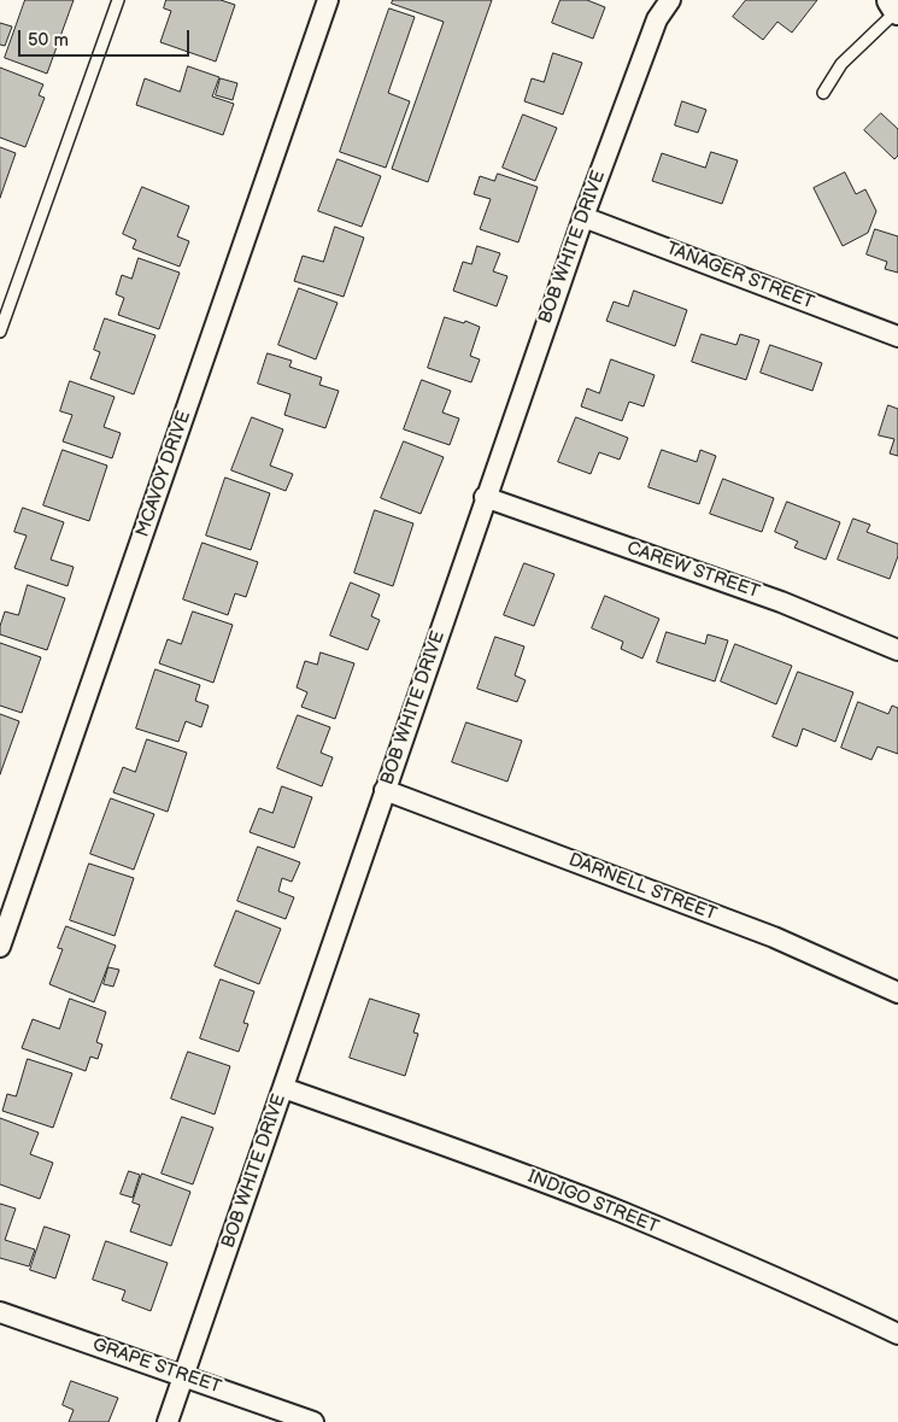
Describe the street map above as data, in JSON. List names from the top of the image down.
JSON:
{
  "streets": {
    "street": [
      "BOB WHITE DRIVE",
      "TANAGER STREET",
      "MCAVOY DRIVE",
      "CAREW STREET",
      "DARNELL STREET",
      "INDIGO STREET",
      "GRAPE STREET"
    ]
  },
  "crossings": [
    ["BOB WHITE DRIVE", "TANAGER STREET"],
    ["BOB WHITE DRIVE", "CAREW STREET"],
    ["BOB WHITE DRIVE", "DARNELL STREET"],
    ["BOB WHITE DRIVE", "INDIGO STREET"],
    ["BOB WHITE DRIVE", "GRAPE STREET"]
  ],
  "scale_bar": "50 m"
}
